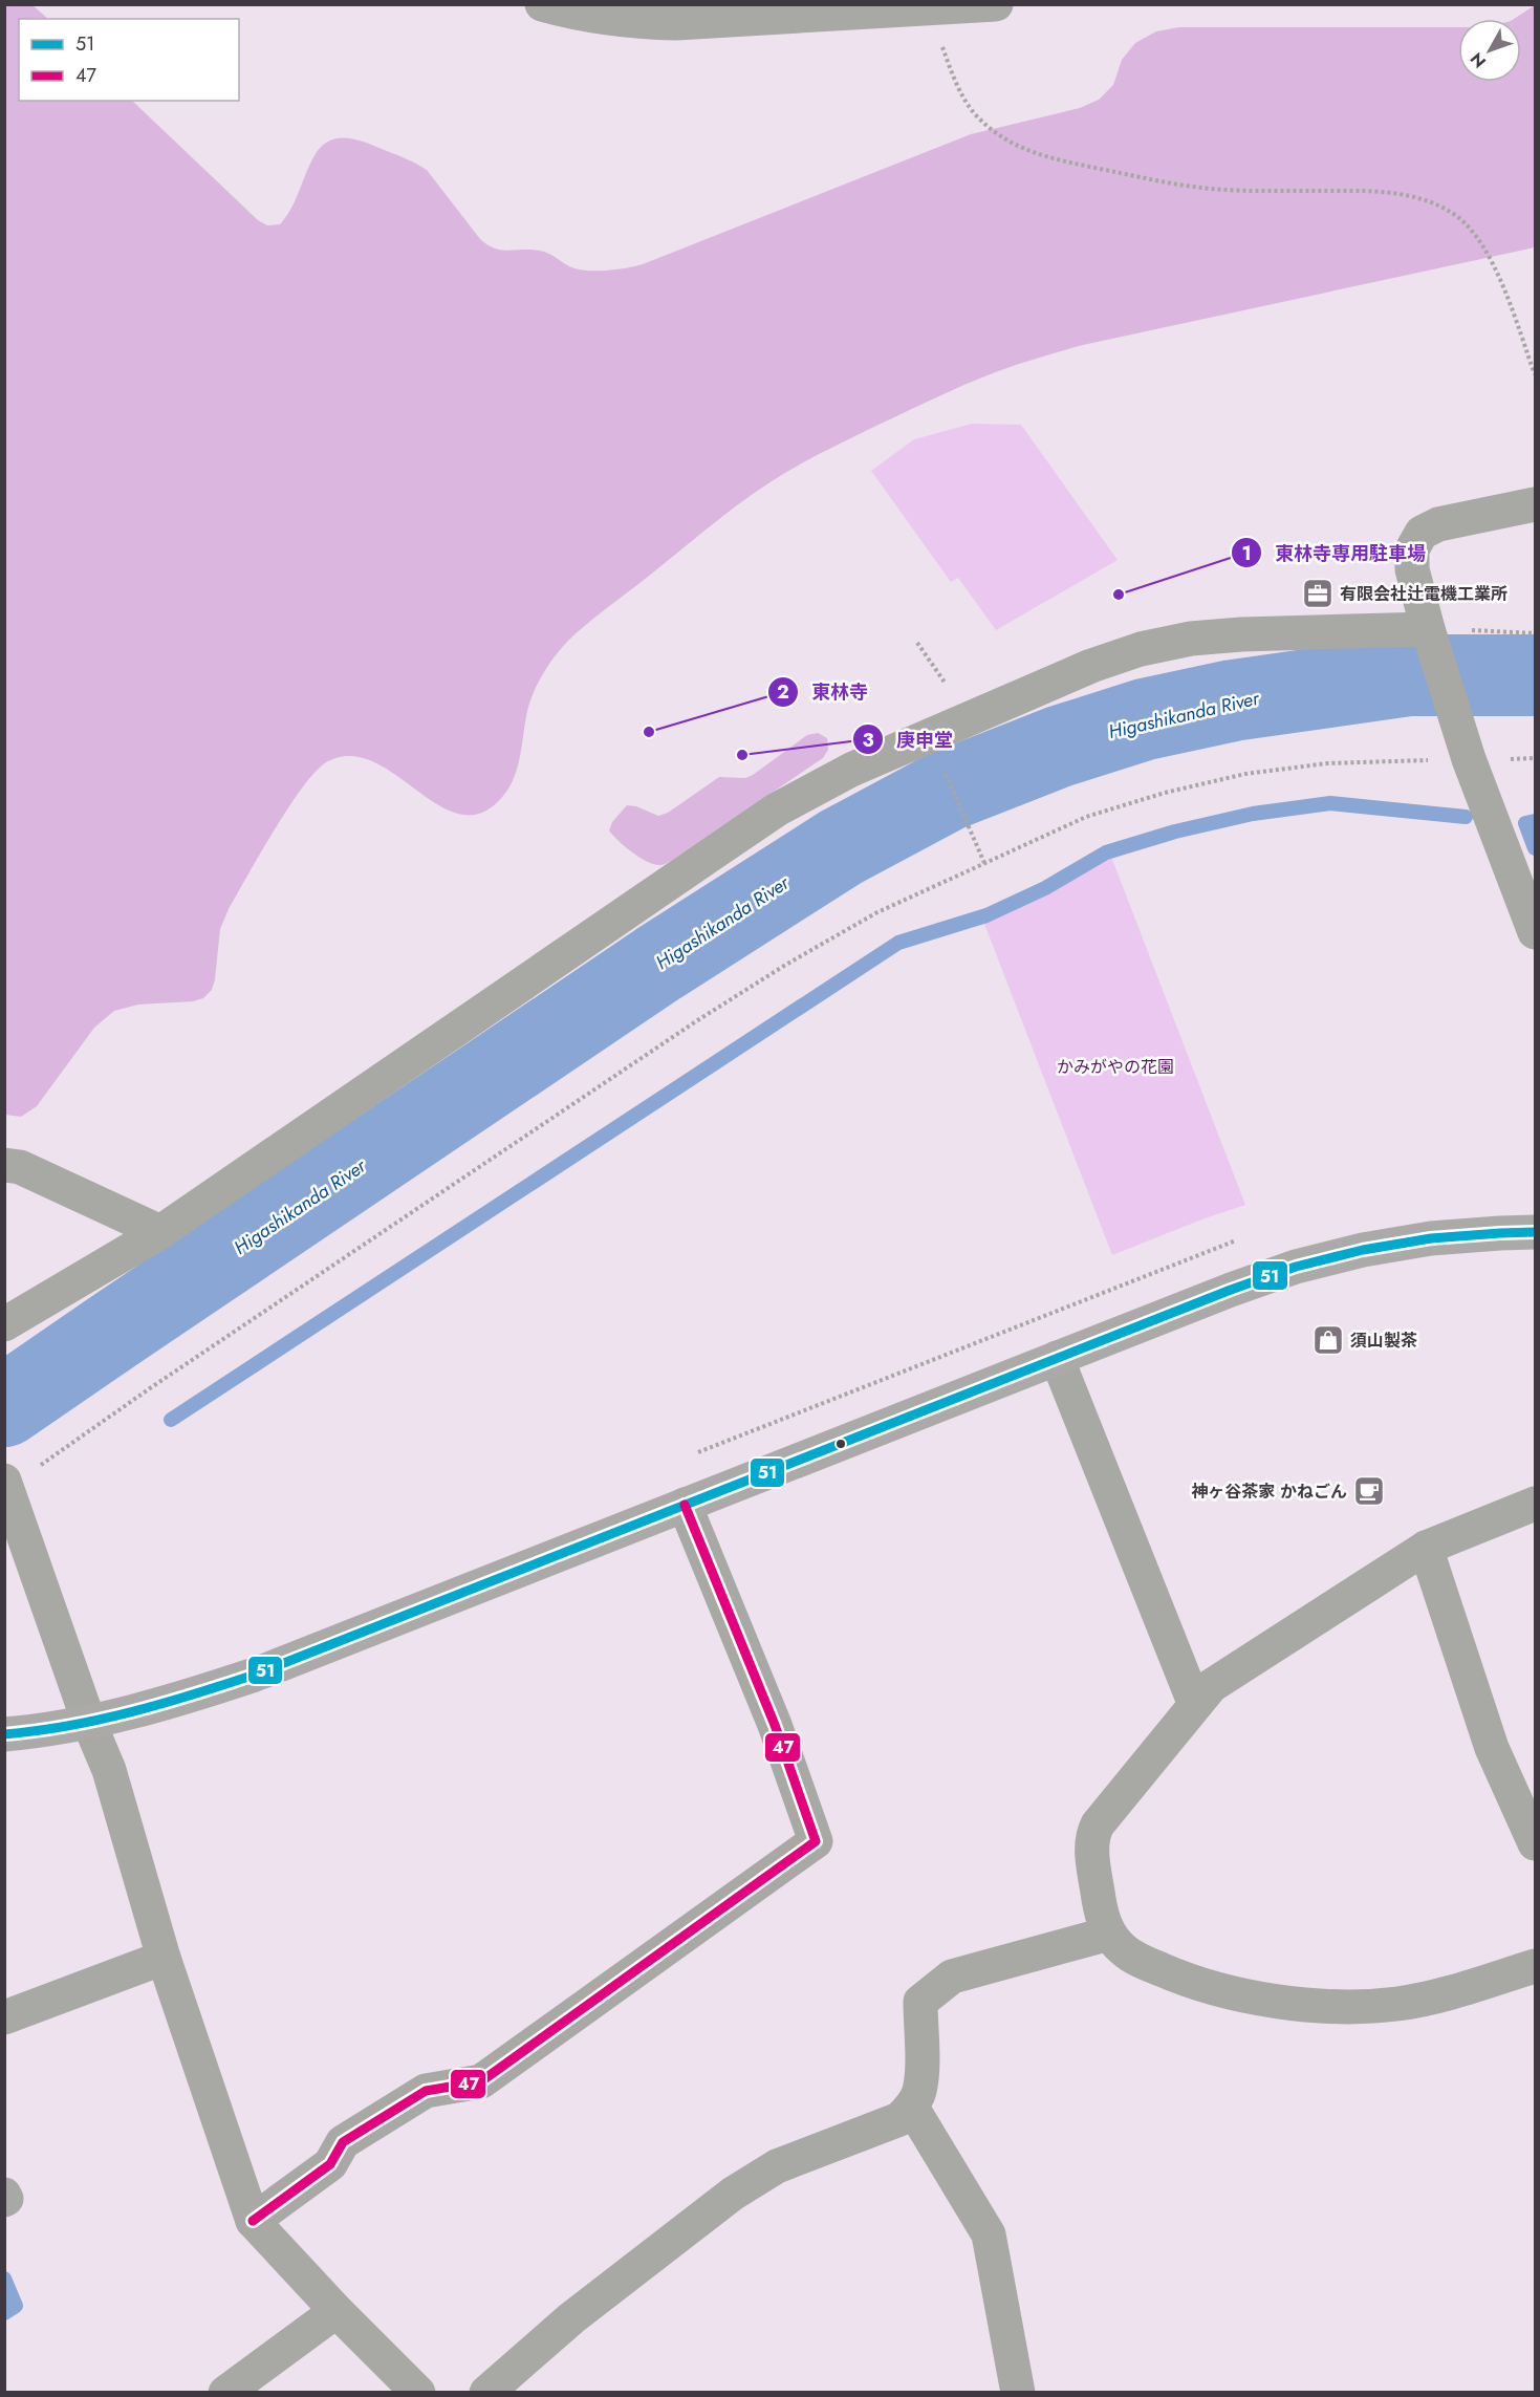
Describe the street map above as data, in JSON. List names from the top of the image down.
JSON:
{
  "water": ["Higashikanda River"],
  "parks": ["かみがやの花園"],
  "places": {
    "office": ["有限会社辻電機工業所"],
    "other": ["東林寺専用駐車場", "東林寺", "庚申堂"],
    "shop": ["須山製茶"],
    "cafe": ["神ヶ谷茶家 かねごん"]
  },
  "lines": ["transit line 51", "transit line 47"],
  "legend": ["51", "47"],
  "north": "bottom left"
}
